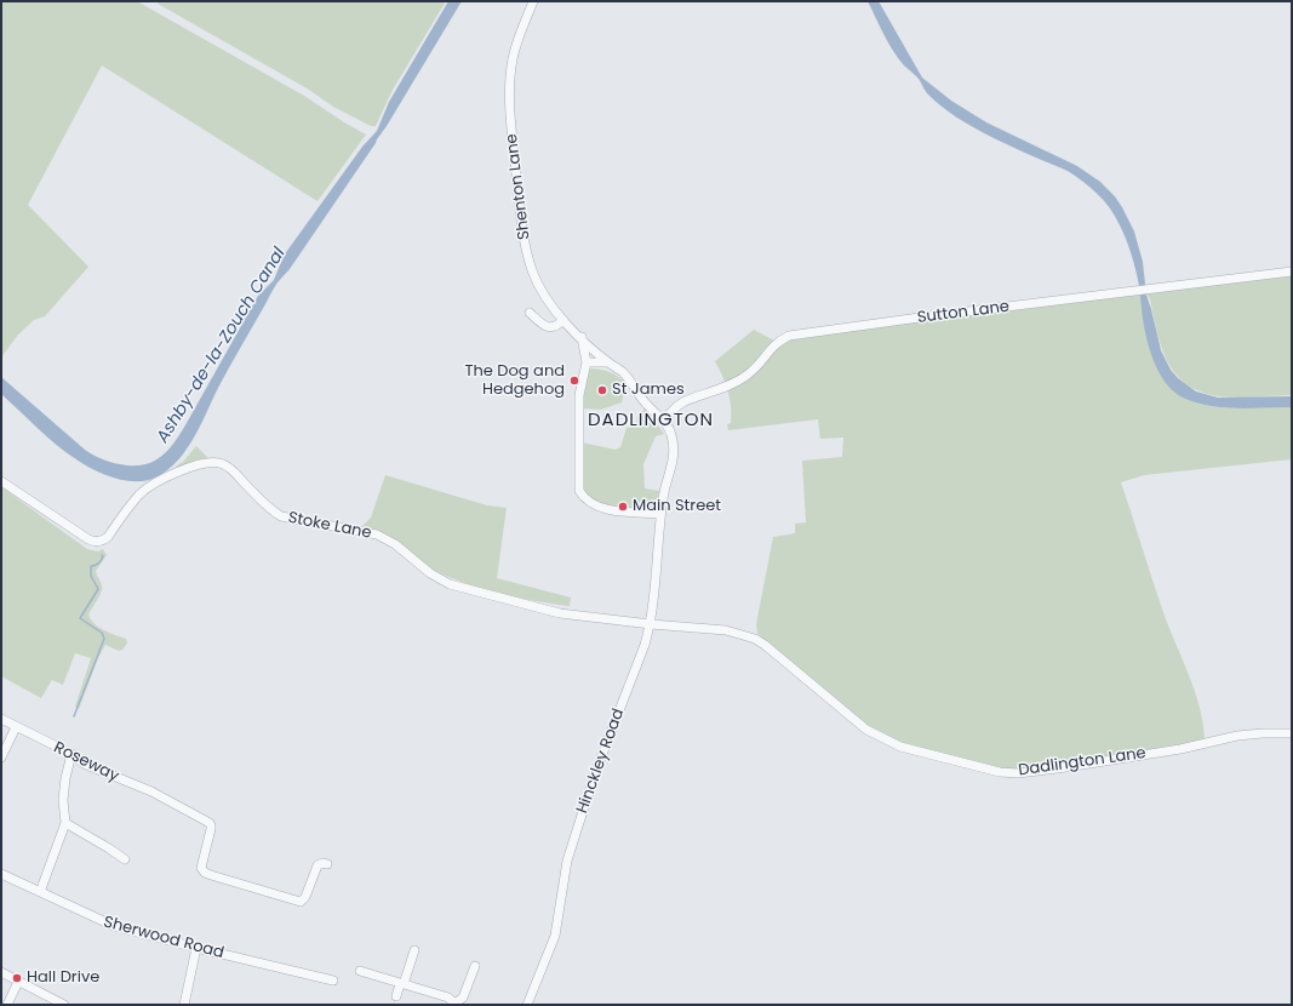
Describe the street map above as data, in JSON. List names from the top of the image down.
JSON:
{
  "streets": {
    "street": [
      "Shenton Lane",
      "Sutton Lane",
      "Stoke Lane",
      "Hinckley Road",
      "Roseway",
      "Dadlington Lane",
      "Sherwood Road"
    ]
  },
  "crossings": [
    ["Stoke Lane", "Hinckley Road"],
    ["Stoke Lane", "Dadlington Lane"],
    ["Hinckley Road", "Dadlington Lane"]
  ],
  "districts": ["DADLINGTON"],
  "water": ["Ashby-de-la-Zouch Canal"],
  "places": [
    "The Dog and Hedgehog",
    "St James",
    "Main Street",
    "Hall Drive"
  ]
}
